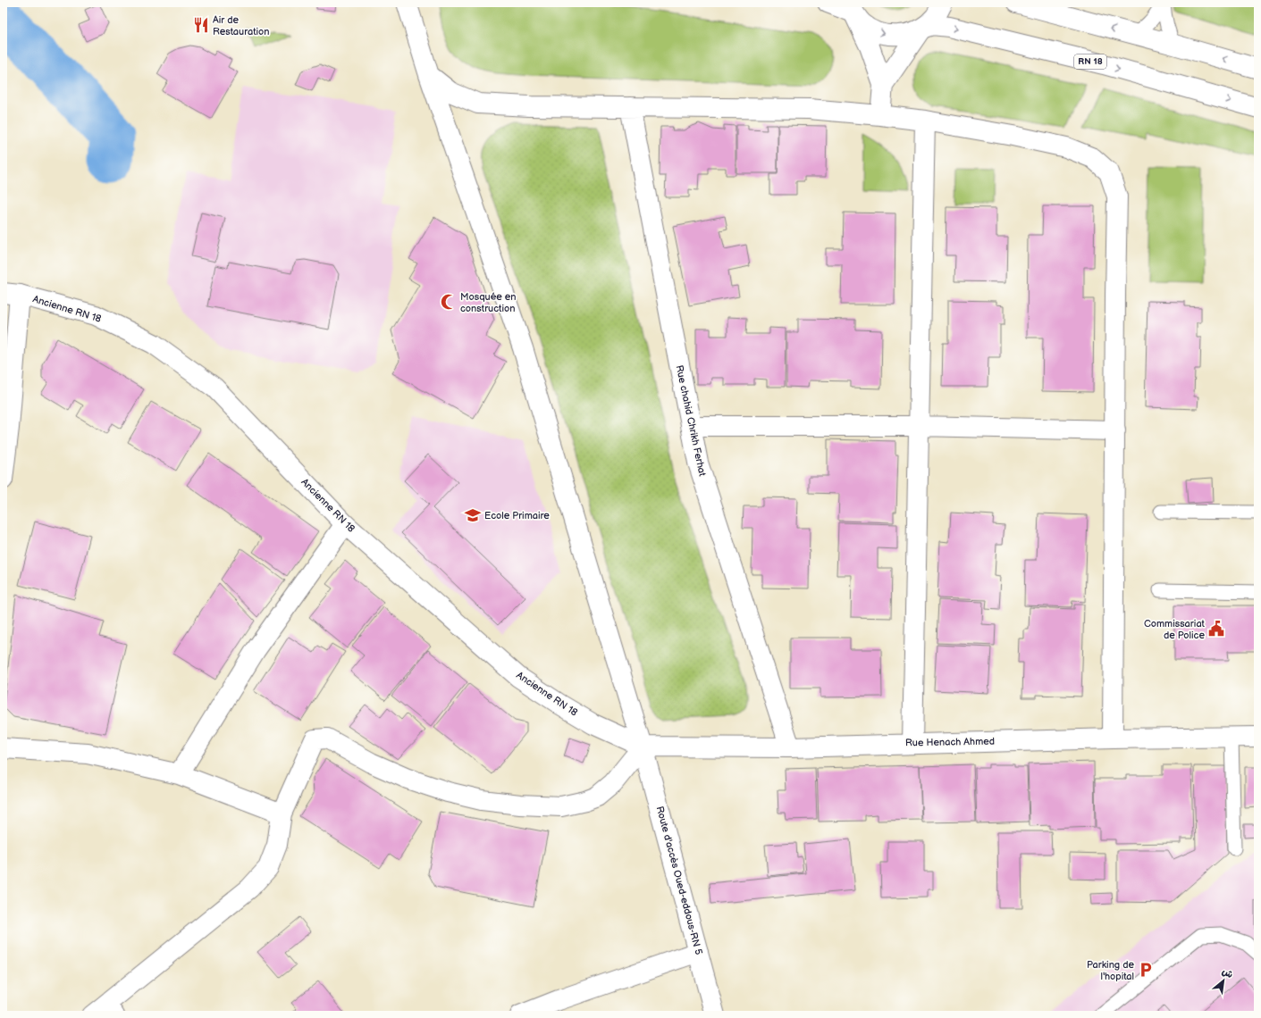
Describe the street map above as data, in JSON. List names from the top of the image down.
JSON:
{
  "streets": {
    "street": [
      "RN 18",
      "Ancienne RN 18",
      "Rue chahid Chrikh Ferhat",
      "Rue Henach Ahmed",
      "Route d'accès Oued-eddous-RN 5"
    ]
  },
  "crossings": [
    ["Ancienne RN 18", "Rue Henach Ahmed"],
    ["Ancienne RN 18", "Route d'accès Oued-eddous-RN 5"],
    ["Rue chahid Chrikh Ferhat", "Rue Henach Ahmed"],
    ["Rue Henach Ahmed", "Route d'accès Oued-eddous-RN 5"]
  ],
  "places": {
    "restaurant": ["Air de Restauration"],
    "mosque": ["Mosquée en construction"],
    "school or university": ["Ecole Primaire"],
    "public building": ["Commissariat de Police"],
    "parking": ["Parking de l'hopital"]
  },
  "north": "top right"
}
